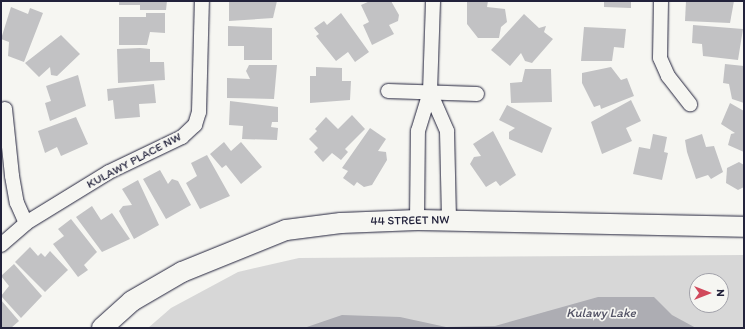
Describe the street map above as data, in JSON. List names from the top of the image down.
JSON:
{
  "streets": {
    "street": ["KULAWY PLACE NW", "44 STREET NW"]
  },
  "water": ["Kulawy Lake"],
  "north": "right"
}
